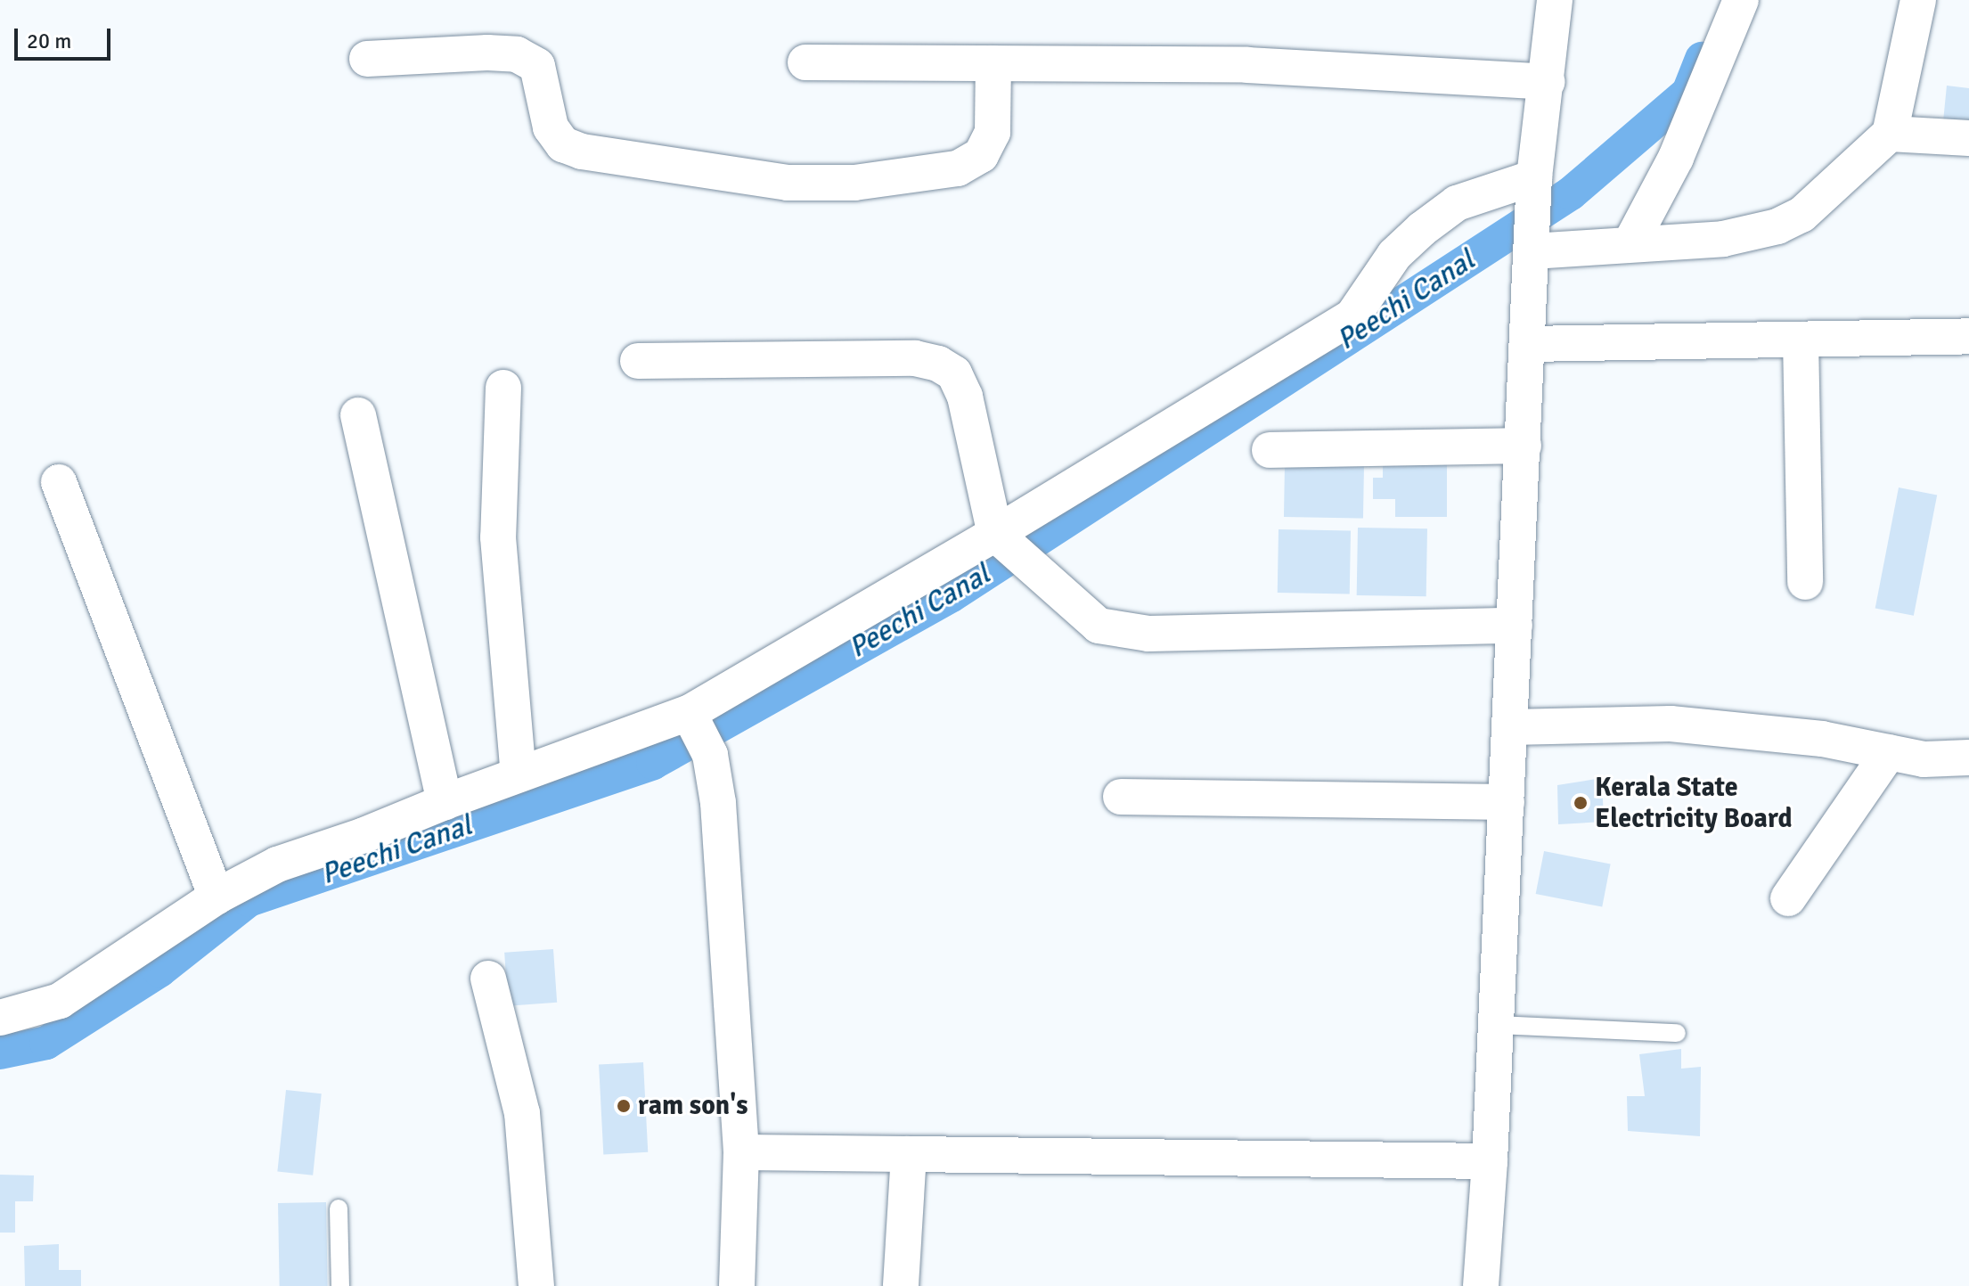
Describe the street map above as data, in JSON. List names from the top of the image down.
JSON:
{
  "water": ["Peechi Canal"],
  "places": ["Kerala State Electricity Board", "ram son's"],
  "scale_bar": "20 m"
}
